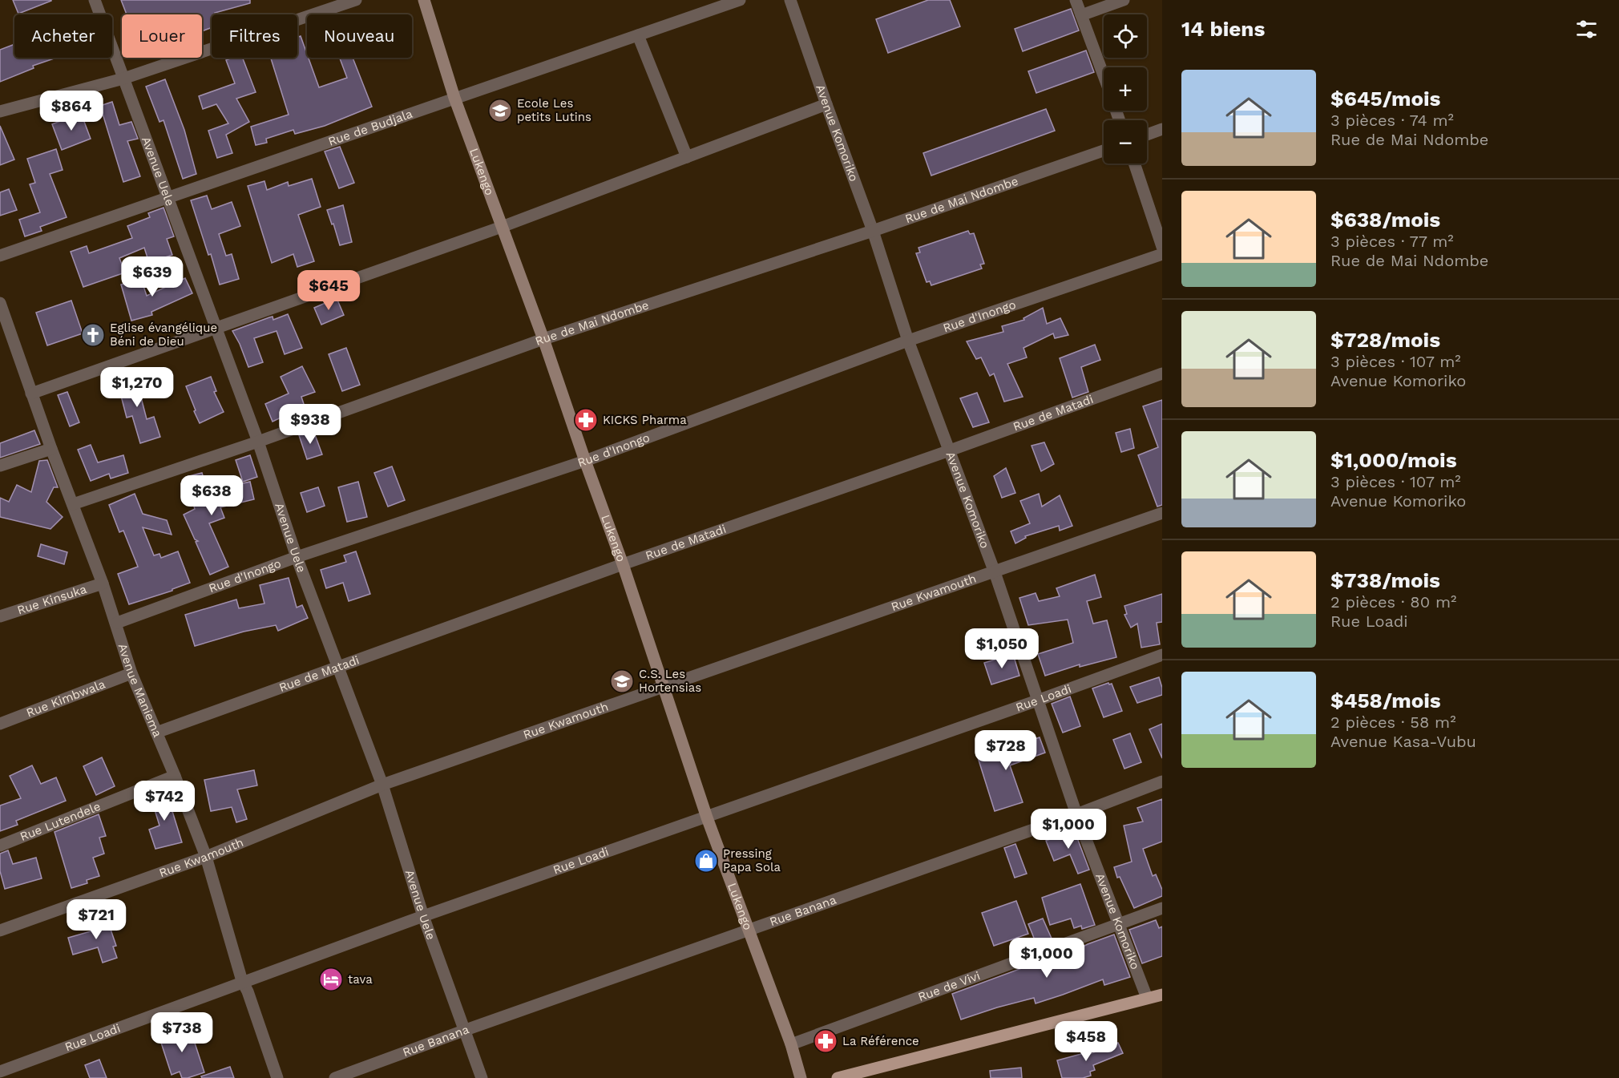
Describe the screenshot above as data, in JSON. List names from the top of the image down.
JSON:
{
  "streets": {
    "street": [
      "Rue de Budjala",
      "Avenue Komoriko",
      "Avenue Uele",
      "Lukengo",
      "Rue de Mai Ndombe",
      "Rue d'Inongo",
      "Rue de Matadi",
      "Rue Kwamouth",
      "Rue Kinsuka",
      "Avenue Maniema",
      "Rue Loadi",
      "Rue Kimbwala",
      "Rue Lutendele",
      "Rue Banana",
      "Rue de Vivi"
    ]
  },
  "crossings": [
    ["Rue de Budjala", "Avenue Uele"],
    ["Rue de Budjala", "Lukengo"],
    ["Avenue Komoriko", "Rue de Mai Ndombe"],
    ["Avenue Komoriko", "Rue d'Inongo"],
    ["Avenue Komoriko", "Rue de Matadi"],
    ["Avenue Komoriko", "Rue Kwamouth"],
    ["Avenue Komoriko", "Rue Loadi"],
    ["Avenue Komoriko", "Rue Banana"],
    ["Avenue Komoriko", "Rue de Vivi"],
    ["Avenue Uele", "Rue de Mai Ndombe"],
    ["Avenue Uele", "Rue d'Inongo"],
    ["Avenue Uele", "Rue de Matadi"],
    ["Avenue Uele", "Rue Kwamouth"],
    ["Avenue Uele", "Rue Loadi"],
    ["Avenue Uele", "Rue Banana"],
    ["Lukengo", "Rue de Mai Ndombe"],
    ["Lukengo", "Rue d'Inongo"],
    ["Lukengo", "Rue de Matadi"],
    ["Lukengo", "Rue Kwamouth"],
    ["Lukengo", "Rue Loadi"],
    ["Lukengo", "Rue Banana"],
    ["Lukengo", "Rue de Vivi"],
    ["Rue de Mai Ndombe", "Avenue Maniema"],
    ["Rue d'Inongo", "Avenue Maniema"],
    ["Rue de Matadi", "Avenue Maniema"],
    ["Rue Kwamouth", "Avenue Maniema"],
    ["Rue Kinsuka", "Avenue Maniema"],
    ["Avenue Maniema", "Rue Loadi"],
    ["Avenue Maniema", "Rue Kimbwala"],
    ["Avenue Maniema", "Rue Lutendele"]
  ],
  "places": {
    "school or university": ["Ecole Les petits Lutins", "C.S. Les Hortensias"],
    "church": ["Eglise évangélique Béni de Dieu"],
    "pharmacy": ["KICKS Pharma", "La Référence"],
    "shop": ["Pressing Papa Sola"],
    "hotel": ["tava"]
  },
  "page": {
    "heading": "14 biens",
    "map_buttons": ["+", "−"],
    "chip": [
      "Acheter",
      "Louer",
      "Filtres",
      "Nouveau"
    ],
    "list": [
      {
        "name": "$645/mois",
        "note": "3 pièces · 74 m² · Rue de Mai Ndombe"
      },
      {
        "name": "$638/mois",
        "note": "3 pièces · 77 m² · Rue de Mai Ndombe"
      },
      {
        "name": "$728/mois",
        "note": "3 pièces · 107 m² · Avenue Komoriko"
      },
      {
        "name": "$1,000/mois",
        "note": "3 pièces · 107 m² · Avenue Komoriko"
      },
      {
        "name": "$738/mois",
        "note": "2 pièces · 80 m² · Rue Loadi"
      },
      {
        "name": "$458/mois",
        "note": "2 pièces · 58 m² · Avenue Kasa-Vubu"
      }
    ],
    "price": [
      "$864",
      "$639",
      "$645",
      "$1,270",
      "$938",
      "$638",
      "$1,050",
      "$728",
      "$742",
      "$1,000",
      "$721",
      "$1,000",
      "$738",
      "$458"
    ]
  }
}
